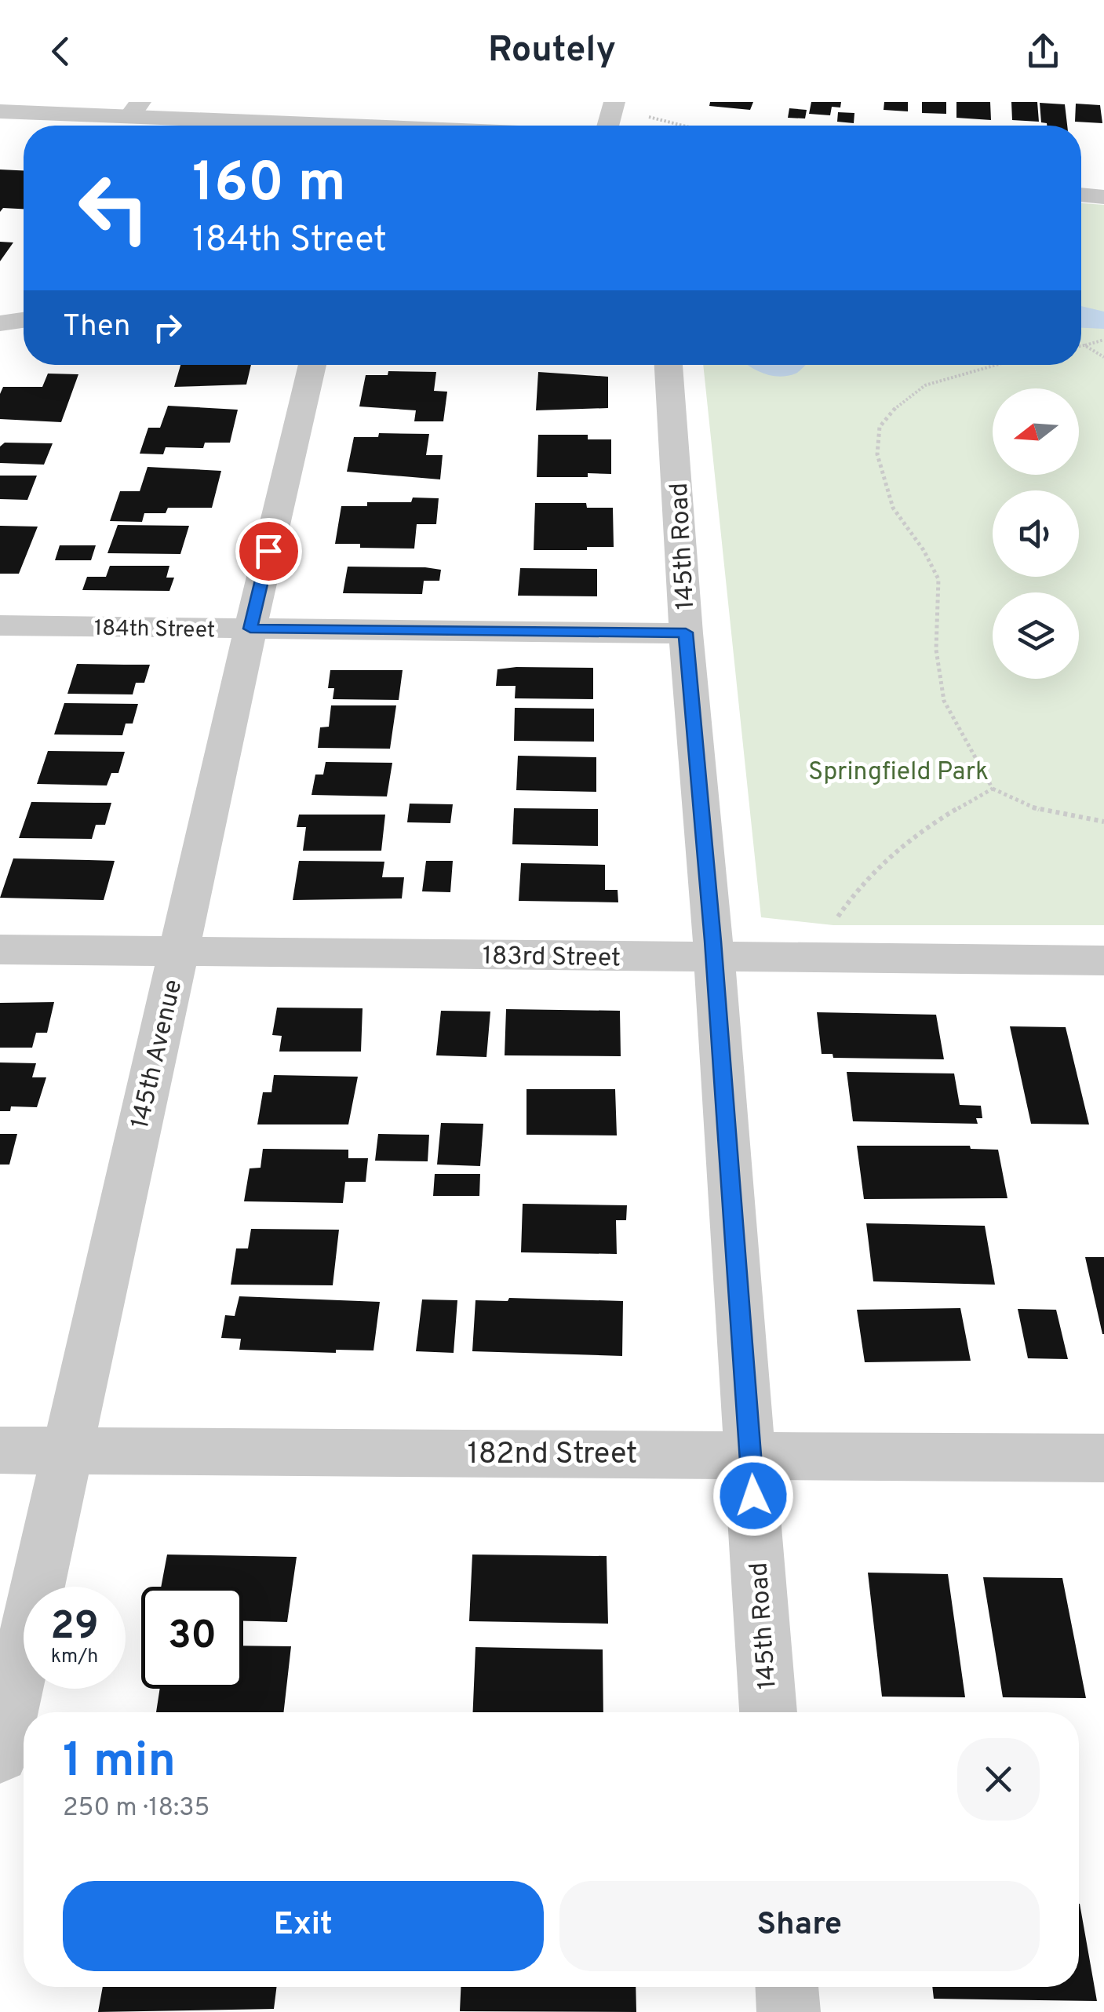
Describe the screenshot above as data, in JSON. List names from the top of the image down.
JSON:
{
  "streets": {
    "street": [
      "145th Road",
      "184th Street",
      "183rd Street",
      "145th Avenue",
      "182nd Street"
    ]
  },
  "crossings": [
    ["145th Road", "184th Street"],
    ["145th Road", "183rd Street"],
    ["145th Road", "182nd Street"],
    ["184th Street", "145th Avenue"],
    ["183rd Street", "145th Avenue"],
    ["145th Avenue", "182nd Street"]
  ],
  "parks": ["Springfield Park"],
  "north": "left",
  "page": {
    "header": "Routely",
    "turn": ["160 m", "184th Street"],
    "then": "Then",
    "speed": "29 km/h",
    "limit": "30",
    "heading": ["1 min", "250 m · 18:35"],
    "buttons": ["Exit", "Share"]
  }
}
